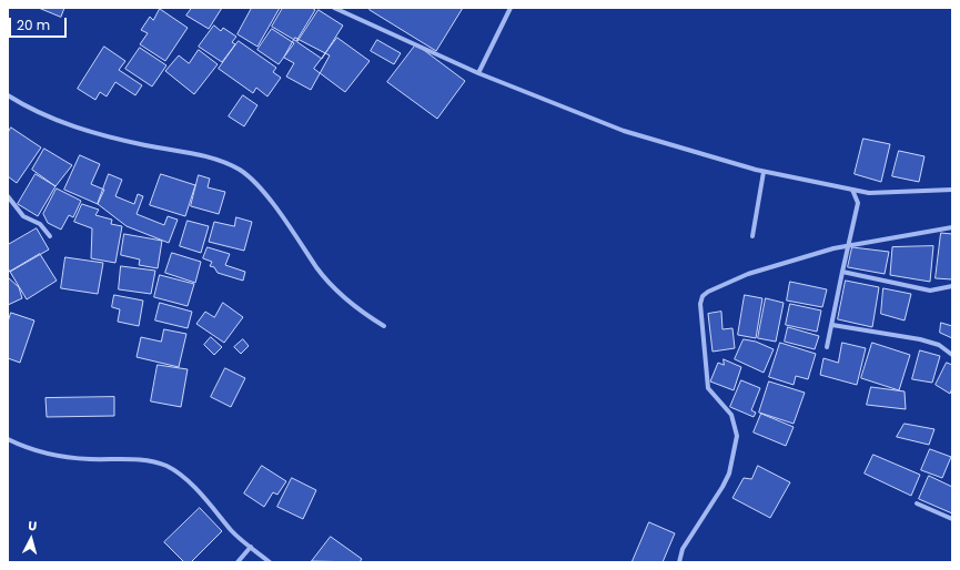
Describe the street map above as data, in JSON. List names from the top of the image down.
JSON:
{
  "scale_bar": "20 m",
  "north": "top"
}
